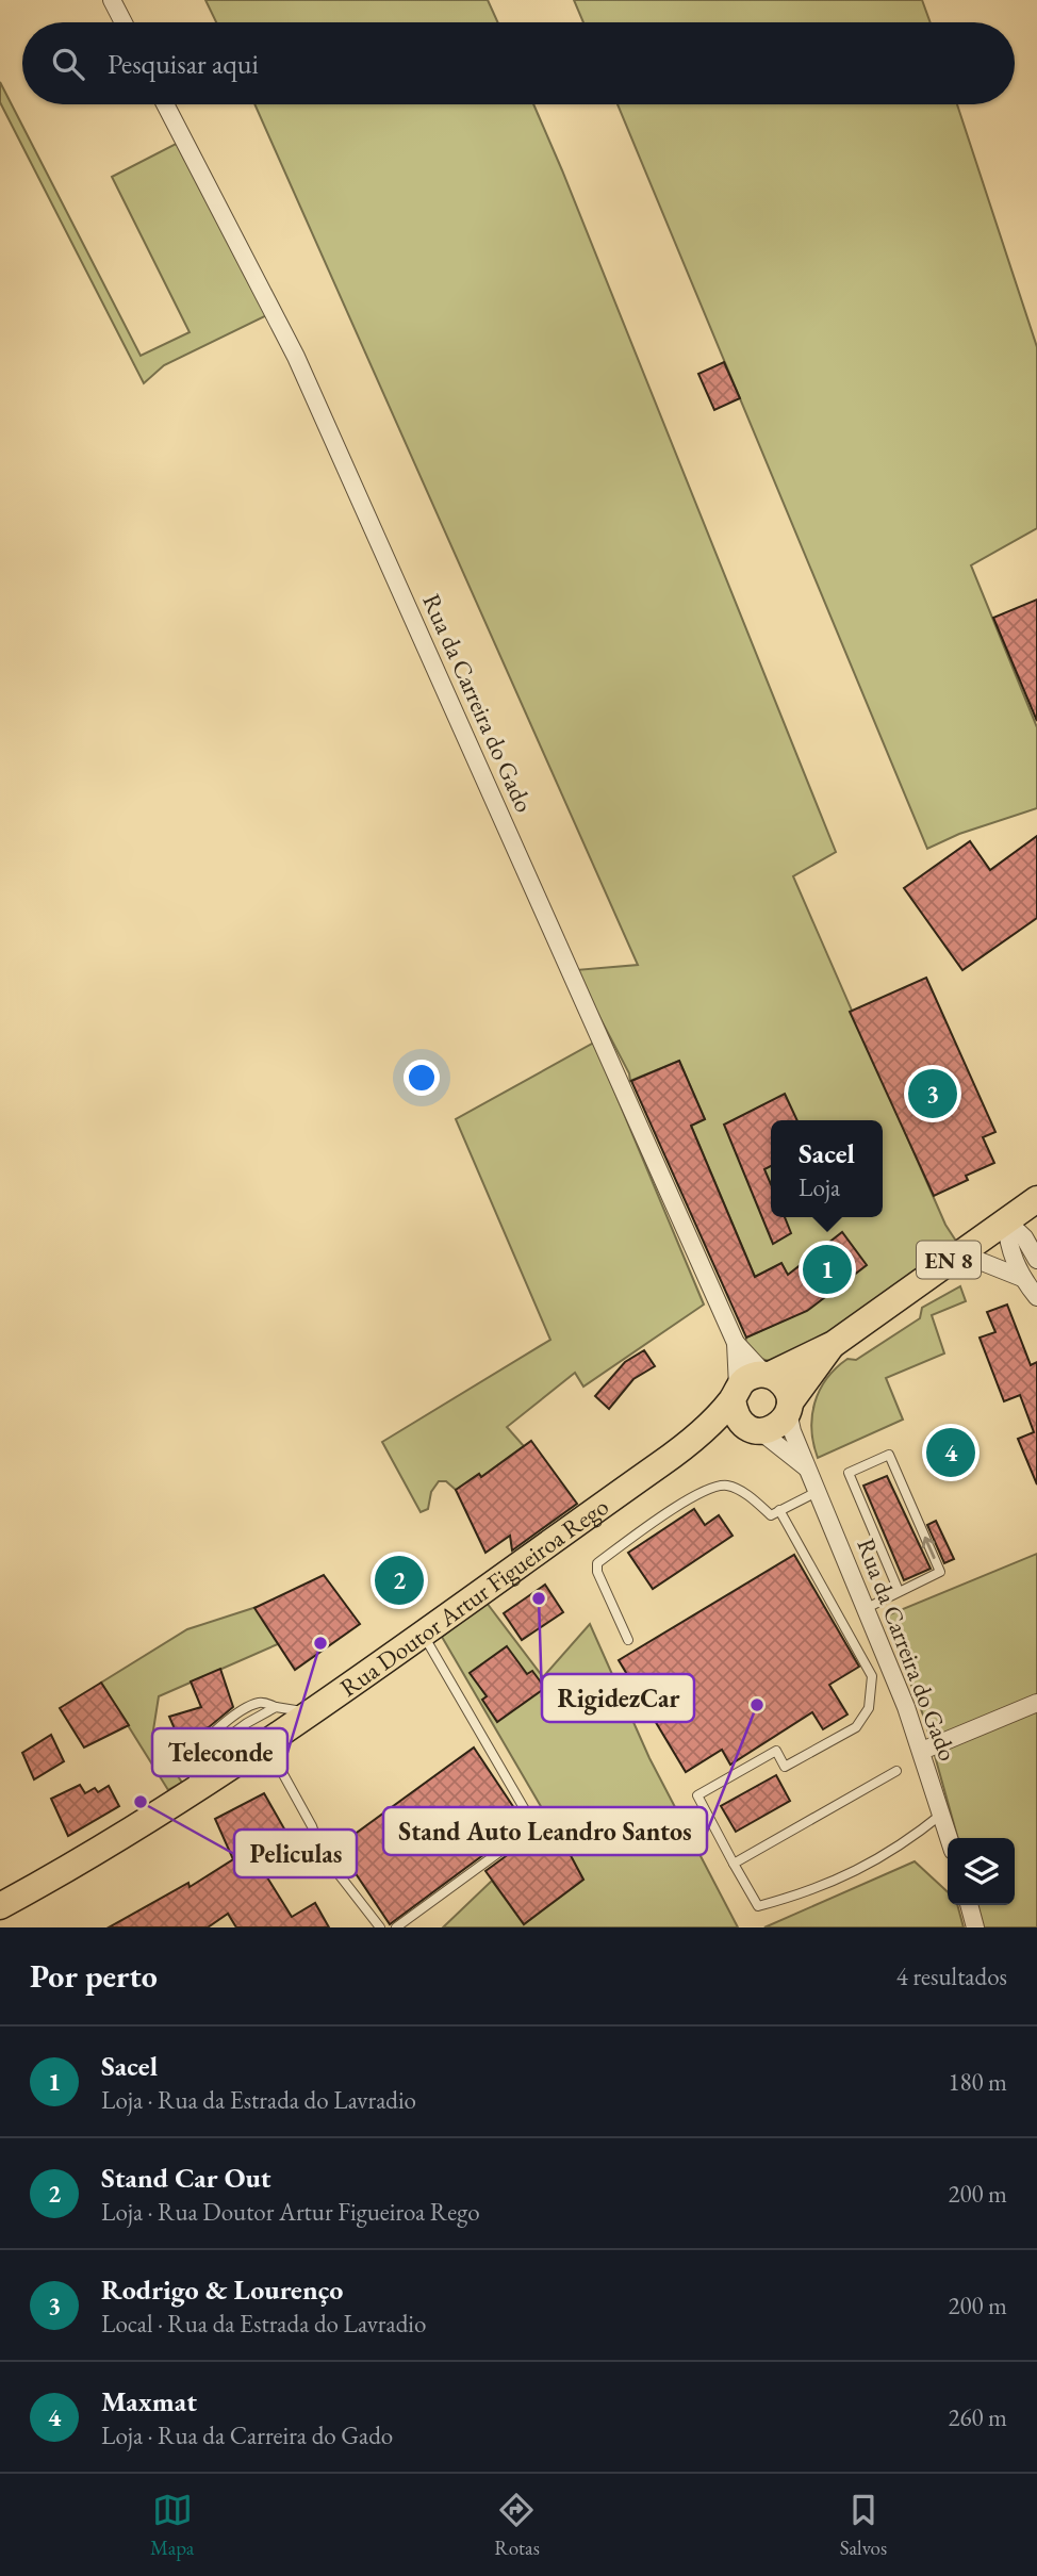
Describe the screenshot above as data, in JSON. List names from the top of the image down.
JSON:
{
  "streets": {
    "main road": ["EN 8", "Rua Doutor Artur Figueiroa Rego"],
    "street": ["Rua da Carreira do Gado"]
  },
  "crossings": [
    ["Rua da Carreira do Gado", "EN 8"],
    ["Rua da Carreira do Gado", "Rua Doutor Artur Figueiroa Rego"],
    ["EN 8", "Rua Doutor Artur Figueiroa Rego"]
  ],
  "places": [
    "RigidezCar",
    "Teleconde",
    "Stand Auto Leandro Santos",
    "Peliculas"
  ],
  "page": {
    "search": "Pesquisar aqui",
    "pins": [
      "3",
      "1",
      "4",
      "2"
    ],
    "popup": ["Sacel", "Loja"],
    "heading": ["Por perto", "4 resultados"],
    "list": [
      {
        "mark": "1",
        "name": "Sacel",
        "note": "Loja · Rua da Estrada do Lavradio",
        "value": "180 m"
      },
      {
        "mark": "2",
        "name": "Stand Car Out",
        "note": "Loja · Rua Doutor Artur Figueiroa Rego",
        "value": "200 m"
      },
      {
        "mark": "3",
        "name": "Rodrigo & Lourenço",
        "note": "Local · Rua da Estrada do Lavradio",
        "value": "200 m"
      },
      {
        "mark": "4",
        "name": "Maxmat",
        "note": "Loja · Rua da Carreira do Gado",
        "value": "260 m"
      }
    ],
    "nav": ["Mapa", "Rotas", "Salvos"]
  }
}
